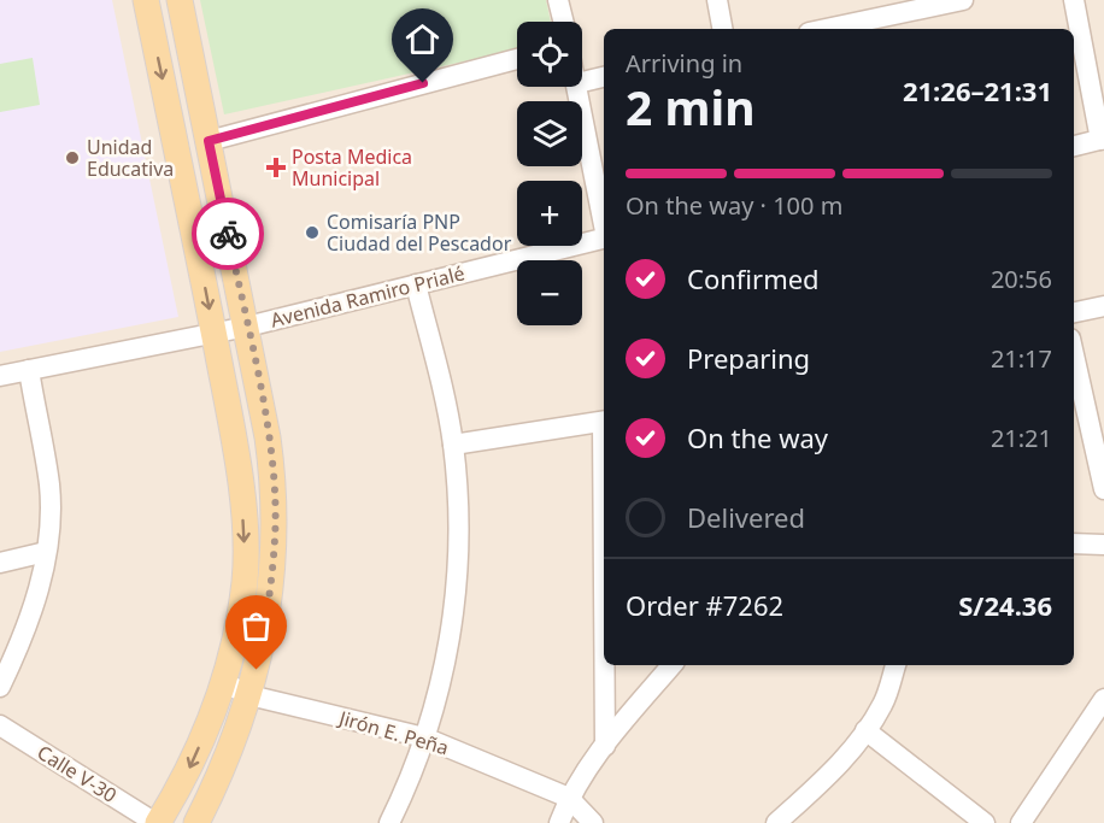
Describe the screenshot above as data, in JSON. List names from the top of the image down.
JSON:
{
  "streets": {
    "street": ["Avenida Ramiro Prialé", "Jirón E. Peña", "Calle V-30"]
  },
  "places": {
    "other": ["Unidad Educativa", "Comisaría PNP Ciudad del Pescador"],
    "health": ["Posta Medica Municipal"]
  },
  "page": {
    "map_buttons": ["+", "−"],
    "heading": ["2 min", "Arriving in", "21:26–21:31"],
    "panel": ["Order #7262", "S/24.36"],
    "bar": "On the way · 100 m",
    "list": [
      ["Confirmed", "20:56"],
      ["Preparing", "21:17"],
      ["On the way", "21:21"],
      "Delivered"
    ]
  }
}
